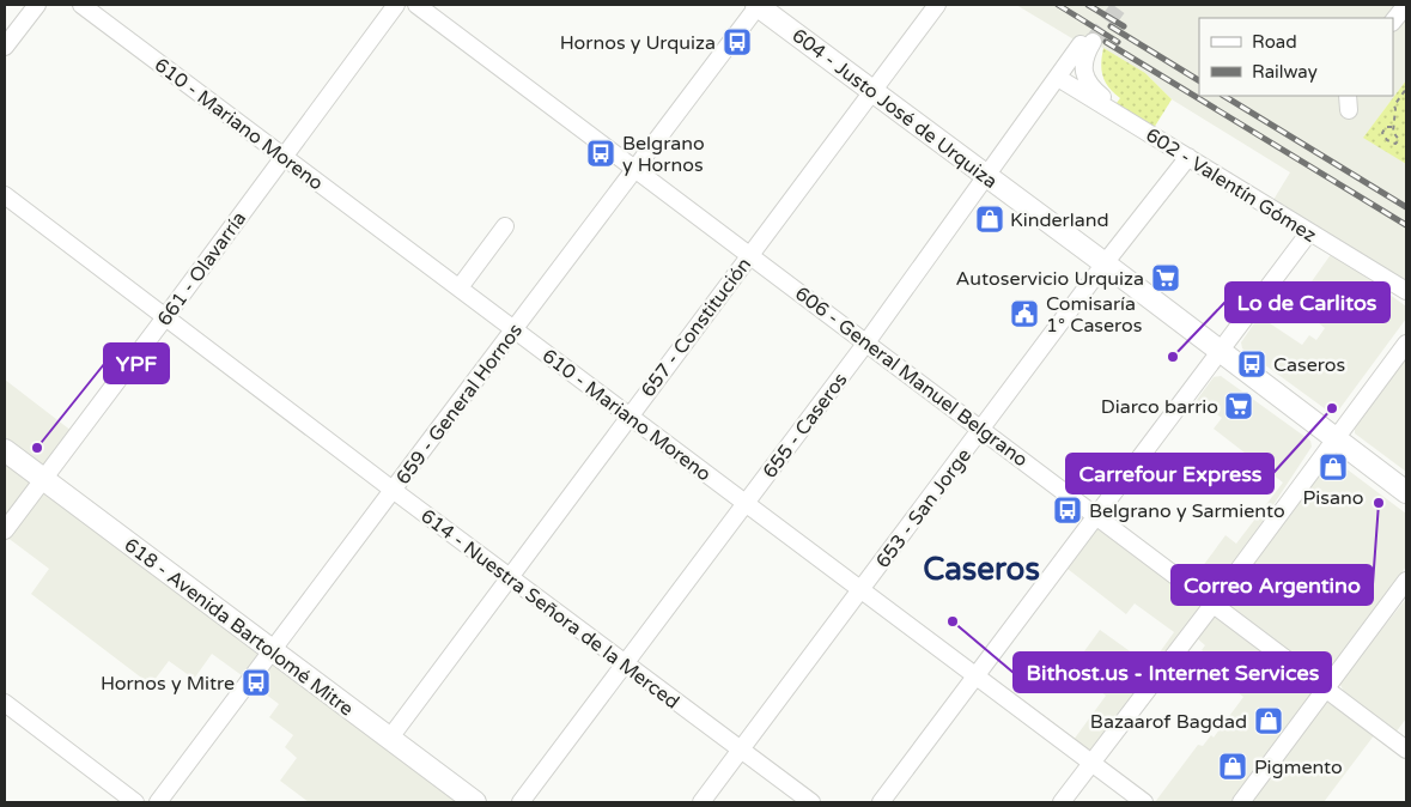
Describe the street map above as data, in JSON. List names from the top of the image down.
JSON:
{
  "streets": {
    "main road": ["604 - Justo José de Urquiza", "618 - Avenida Bartolomé Mitre"],
    "street": [
      "610 - Mariano Moreno",
      "602 - Valentín Gómez",
      "661 - Olavarría",
      "657 - Constitución",
      "606 - General Manuel Belgrano",
      "659 - General Hornos",
      "655 - Caseros",
      "653 - San Jorge",
      "614 - Nuestra Señora de la Merced"
    ]
  },
  "crossings": [
    ["604 - Justo José de Urquiza", "657 - Constitución"],
    ["604 - Justo José de Urquiza", "659 - General Hornos"],
    ["604 - Justo José de Urquiza", "655 - Caseros"],
    ["604 - Justo José de Urquiza", "653 - San Jorge"],
    ["610 - Mariano Moreno", "661 - Olavarría"],
    ["610 - Mariano Moreno", "657 - Constitución"],
    ["610 - Mariano Moreno", "659 - General Hornos"],
    ["610 - Mariano Moreno", "655 - Caseros"],
    ["610 - Mariano Moreno", "653 - San Jorge"],
    ["602 - Valentín Gómez", "655 - Caseros"],
    ["602 - Valentín Gómez", "653 - San Jorge"],
    ["661 - Olavarría", "614 - Nuestra Señora de la Merced"],
    ["661 - Olavarría", "618 - Avenida Bartolomé Mitre"],
    ["657 - Constitución", "606 - General Manuel Belgrano"],
    ["657 - Constitución", "614 - Nuestra Señora de la Merced"],
    ["657 - Constitución", "618 - Avenida Bartolomé Mitre"],
    ["606 - General Manuel Belgrano", "659 - General Hornos"],
    ["606 - General Manuel Belgrano", "655 - Caseros"],
    ["606 - General Manuel Belgrano", "653 - San Jorge"],
    ["659 - General Hornos", "614 - Nuestra Señora de la Merced"],
    ["659 - General Hornos", "618 - Avenida Bartolomé Mitre"],
    ["655 - Caseros", "614 - Nuestra Señora de la Merced"],
    ["653 - San Jorge", "614 - Nuestra Señora de la Merced"]
  ],
  "districts": ["Caseros"],
  "places": {
    "bus stop": [
      "Hornos y Urquiza",
      "Belgrano y Hornos",
      "Caseros",
      "Belgrano y Sarmiento",
      "Hornos y Mitre"
    ],
    "shop": [
      "Kinderland",
      "Pisano",
      "Bazaarof Bagdad",
      "Pigmento"
    ],
    "supermarket": ["Autoservicio Urquiza", "Diarco barrio"],
    "public building": ["Comisaría 1° Caseros"],
    "other": [
      "Lo de Carlitos",
      "Carrefour Express",
      "YPF",
      "Correo Argentino",
      "Bithost.us - Internet Services"
    ]
  },
  "legend": ["Road", "Railway"]
}
